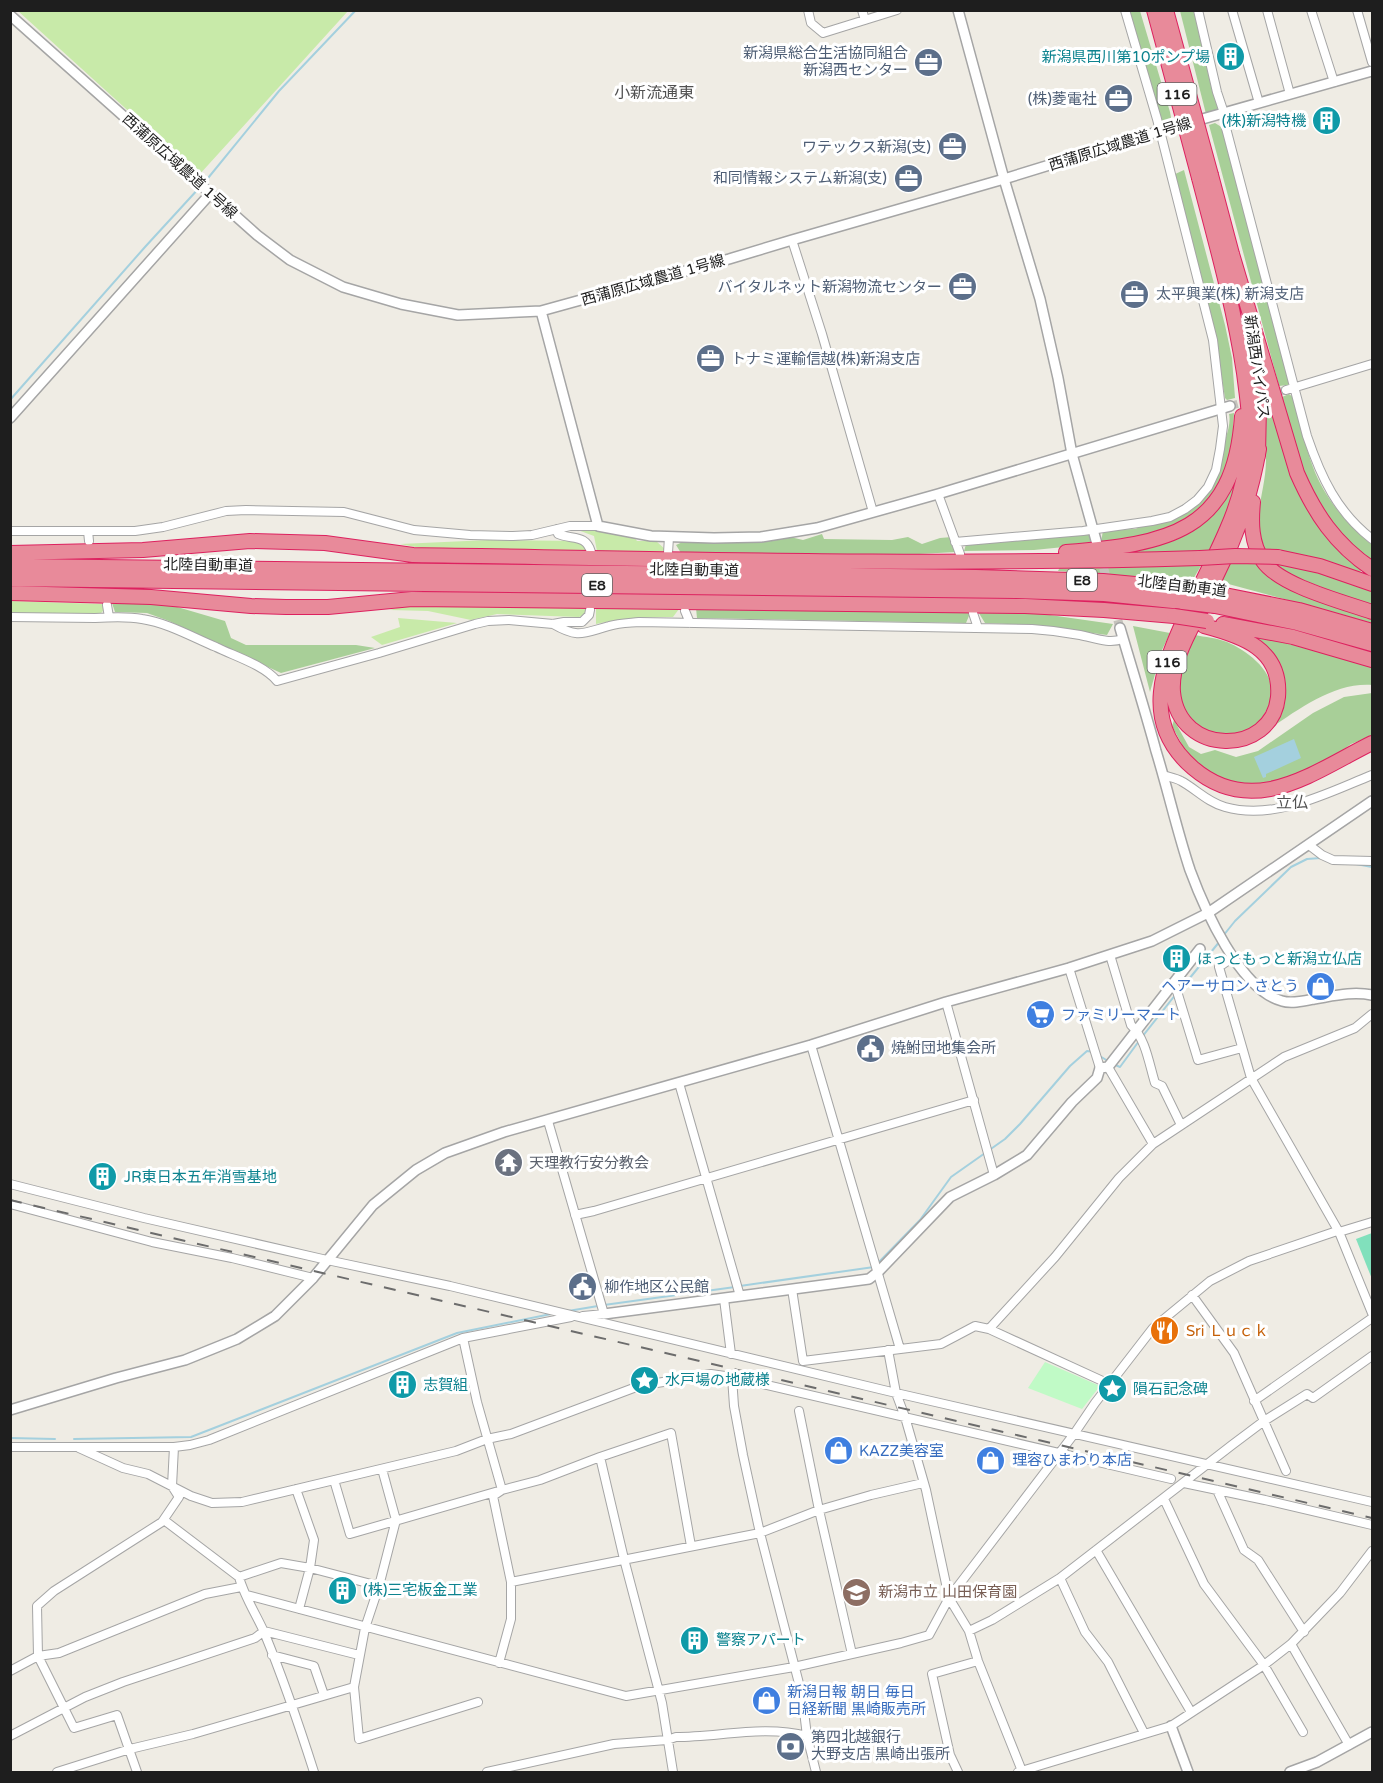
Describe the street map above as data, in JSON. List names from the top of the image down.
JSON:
{
  "streets": {
    "highway": [
      "116",
      "新潟西バイパス",
      "北陸自動車道",
      "E8"
    ],
    "street": ["西蒲原広域農道 1号線"]
  },
  "districts": ["小新流通東", "立仏"],
  "places": {
    "building": [
      "新潟県西川第10ポンプ場",
      "(株)新潟特機",
      "ほっともっと新潟立仏店",
      "JR東日本五年消雪基地",
      "志賀組",
      "(株)三宅板金工業",
      "警察アパート"
    ],
    "office": [
      "新潟県総合生活協同組合 新潟西センター",
      "(株)菱電社",
      "ワテックス新潟(支)",
      "和同情報システム新潟(支)",
      "バイタルネット新潟物流センター",
      "太平興業(株) 新潟支店",
      "トナミ運輸信越(株)新潟支店"
    ],
    "shop": [
      "ヘアーサロン さとう",
      "KAZZ美容室",
      "理容ひまわり本店",
      "新潟日報 朝日 毎日 日経新聞 黒崎販売所"
    ],
    "supermarket": ["ファミリーマート"],
    "public building": ["焼鮒団地集会所", "柳作地区公民館"],
    "temple": ["天理教行安分教会"],
    "restaurant": ["Sri Ｌｕｃｋ"],
    "place": ["水戸場の地蔵様", "隕石記念碑"],
    "school or university": ["新潟市立 山田保育園"],
    "bank": ["第四北越銀行 大野支店 黒崎出張所"]
  }
}
